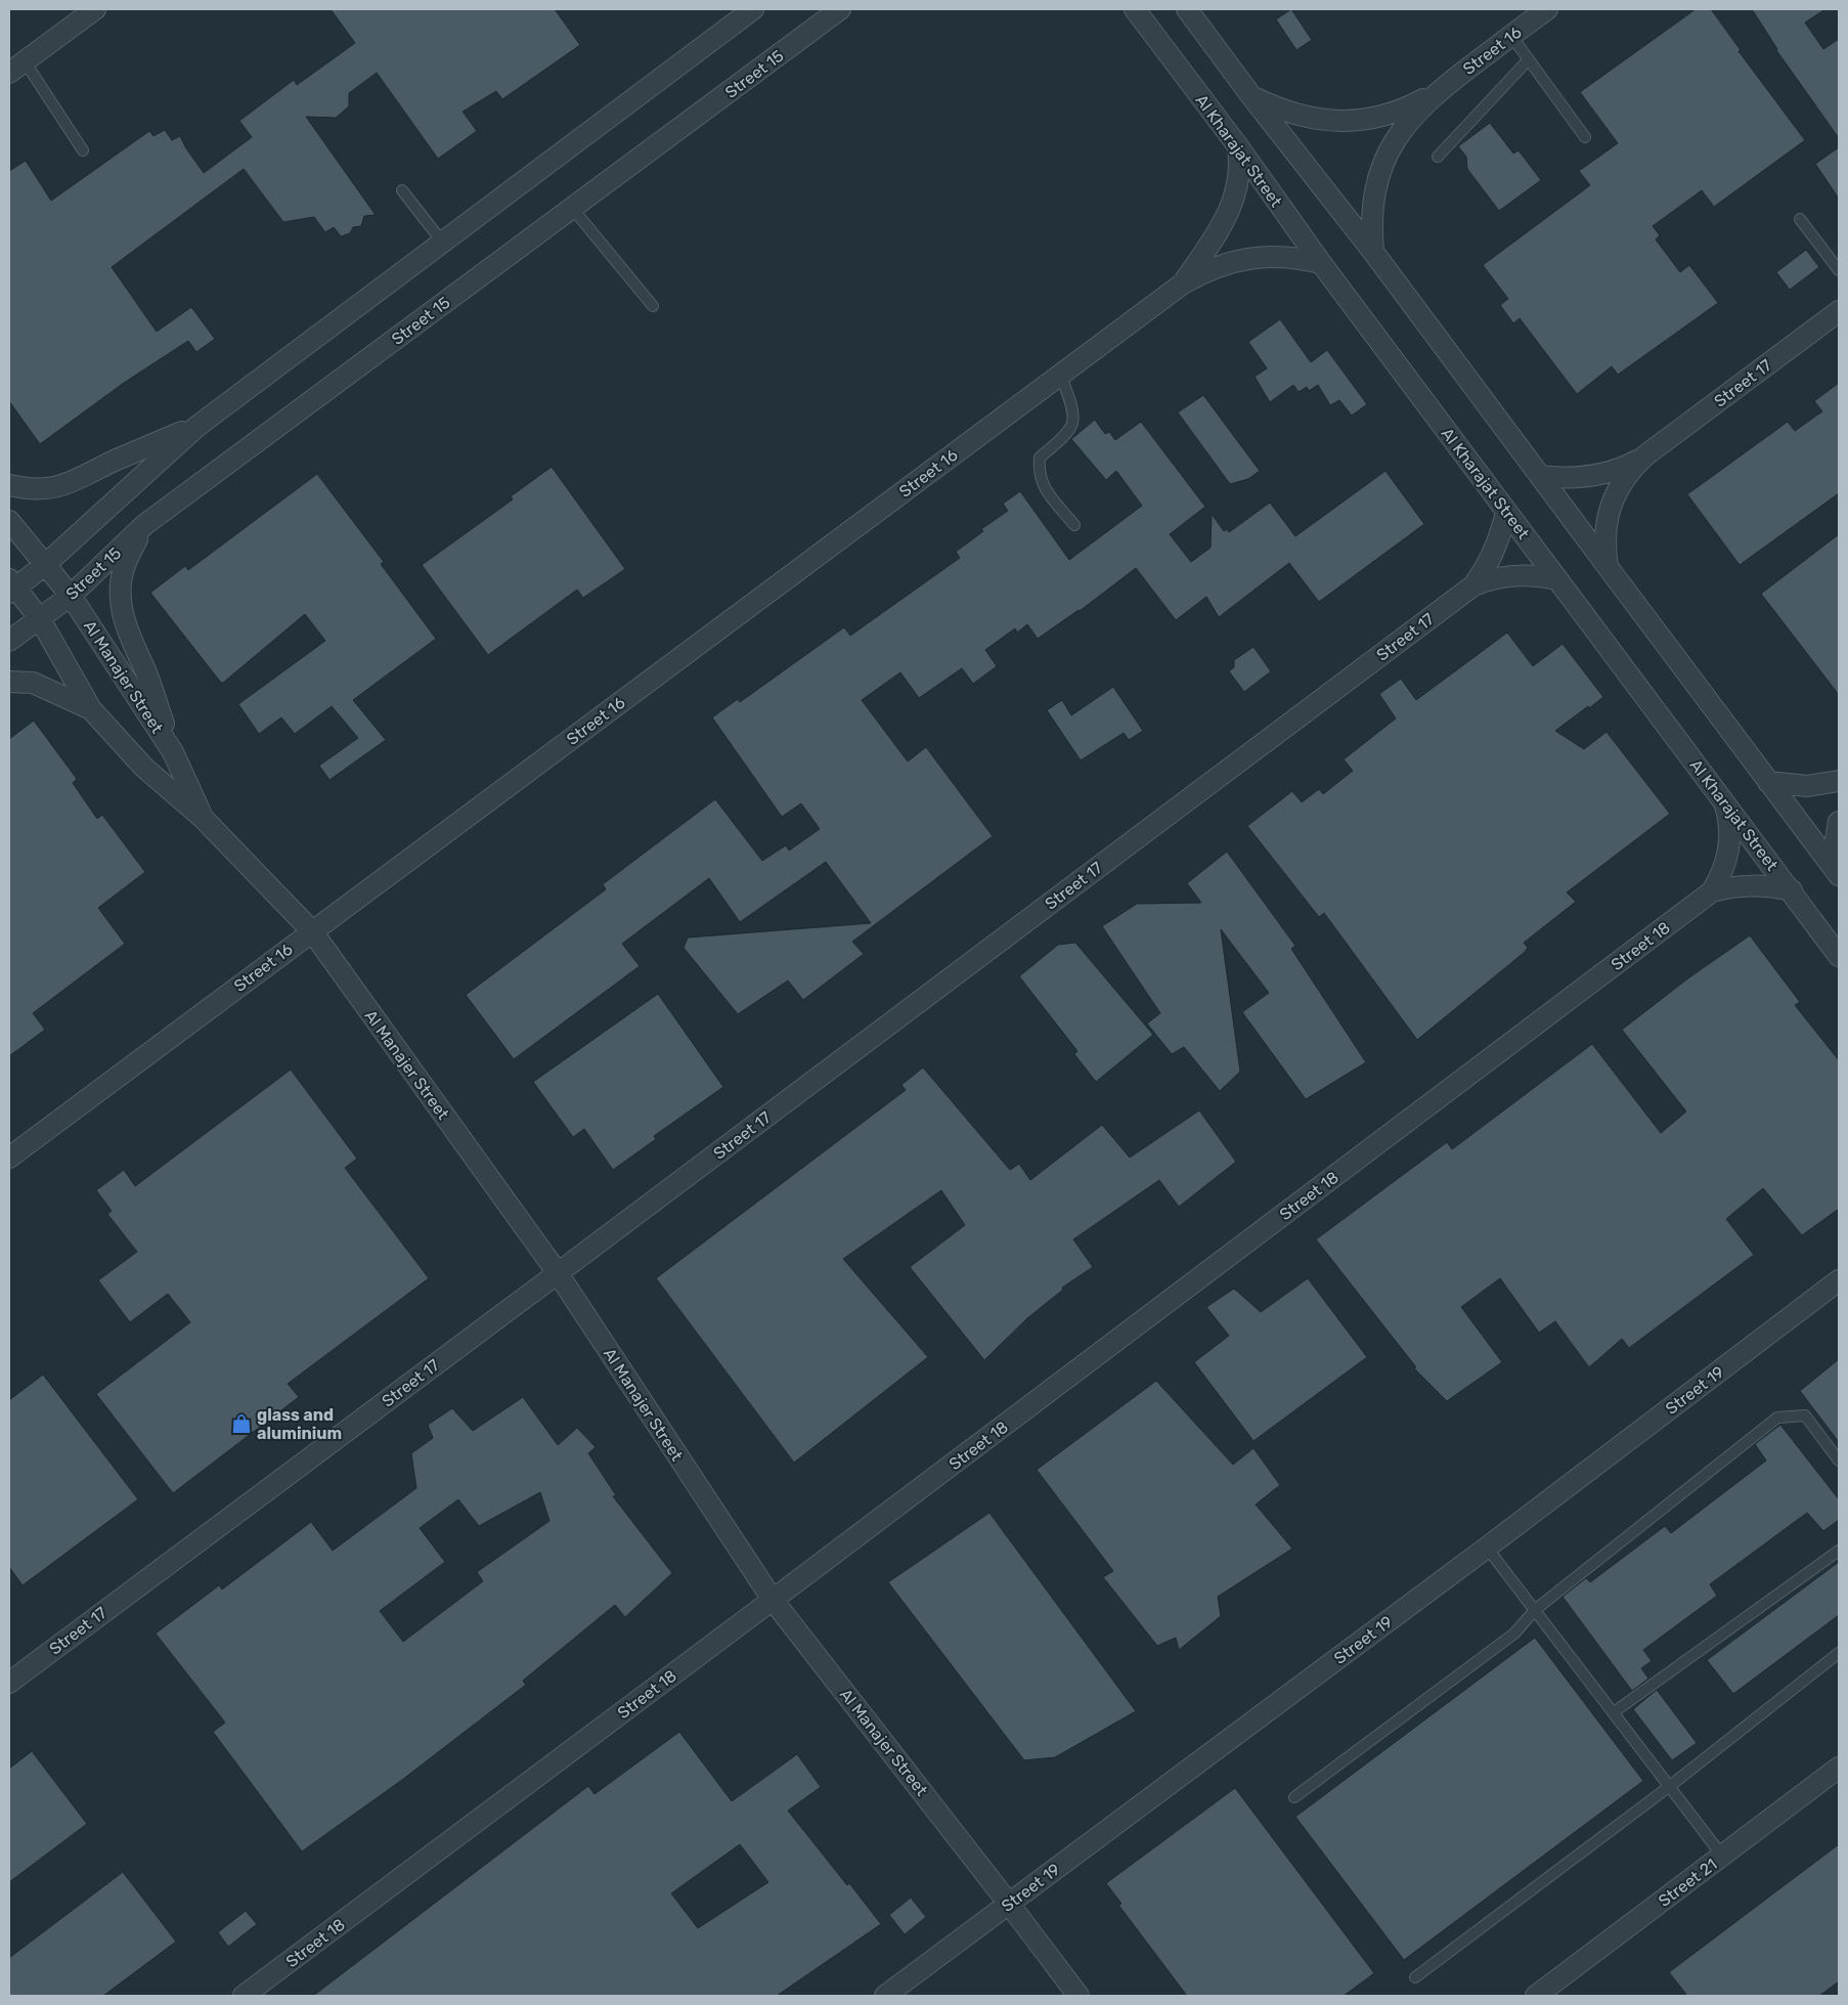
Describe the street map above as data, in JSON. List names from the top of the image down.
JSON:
{
  "streets": {
    "street": [
      "Street 16",
      "Street 15",
      "Al Kharajat Street",
      "Street 17",
      "Al Manajer Street",
      "Street 18",
      "Street 19",
      "Street 21"
    ]
  },
  "crossings": [
    ["Street 16", "Al Kharajat Street"],
    ["Street 16", "Al Manajer Street"],
    ["Street 15", "Al Manajer Street"],
    ["Al Kharajat Street", "Street 17"],
    ["Al Kharajat Street", "Street 18"],
    ["Street 17", "Al Manajer Street"],
    ["Al Manajer Street", "Street 18"],
    ["Al Manajer Street", "Street 19"]
  ],
  "places": {
    "shop": ["glass and aluminium"]
  }
}
